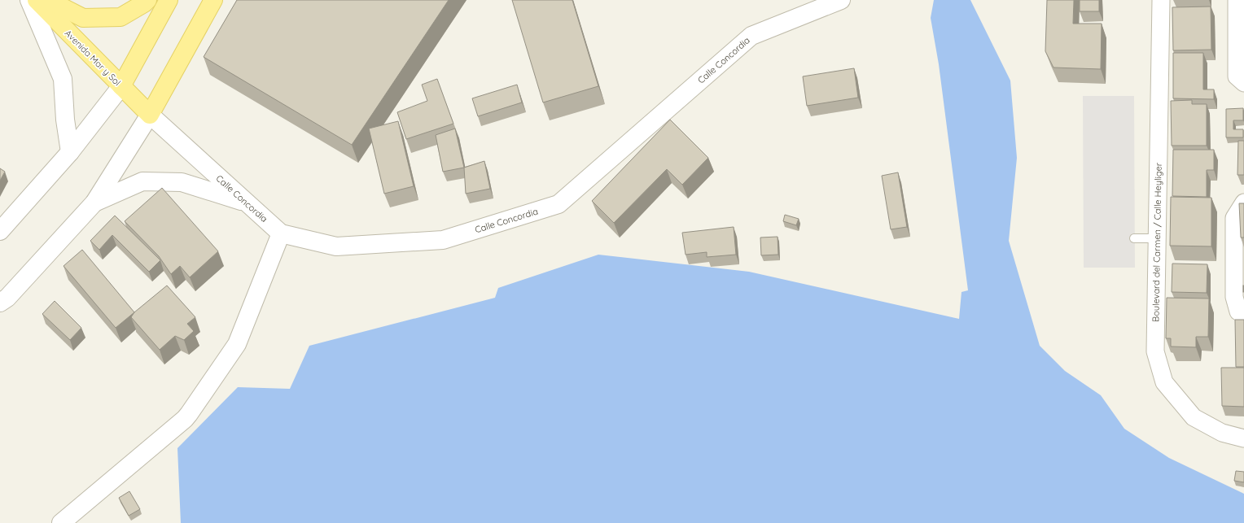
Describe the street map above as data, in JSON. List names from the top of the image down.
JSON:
{
  "streets": {
    "main road": ["Avenida Mar y Sol"],
    "street": ["Calle Concordia", "Boulevard del Carmen / Calle Heyliger"]
  },
  "crossings": [
    ["Avenida Mar y Sol", "Calle Concordia"]
  ]
}
